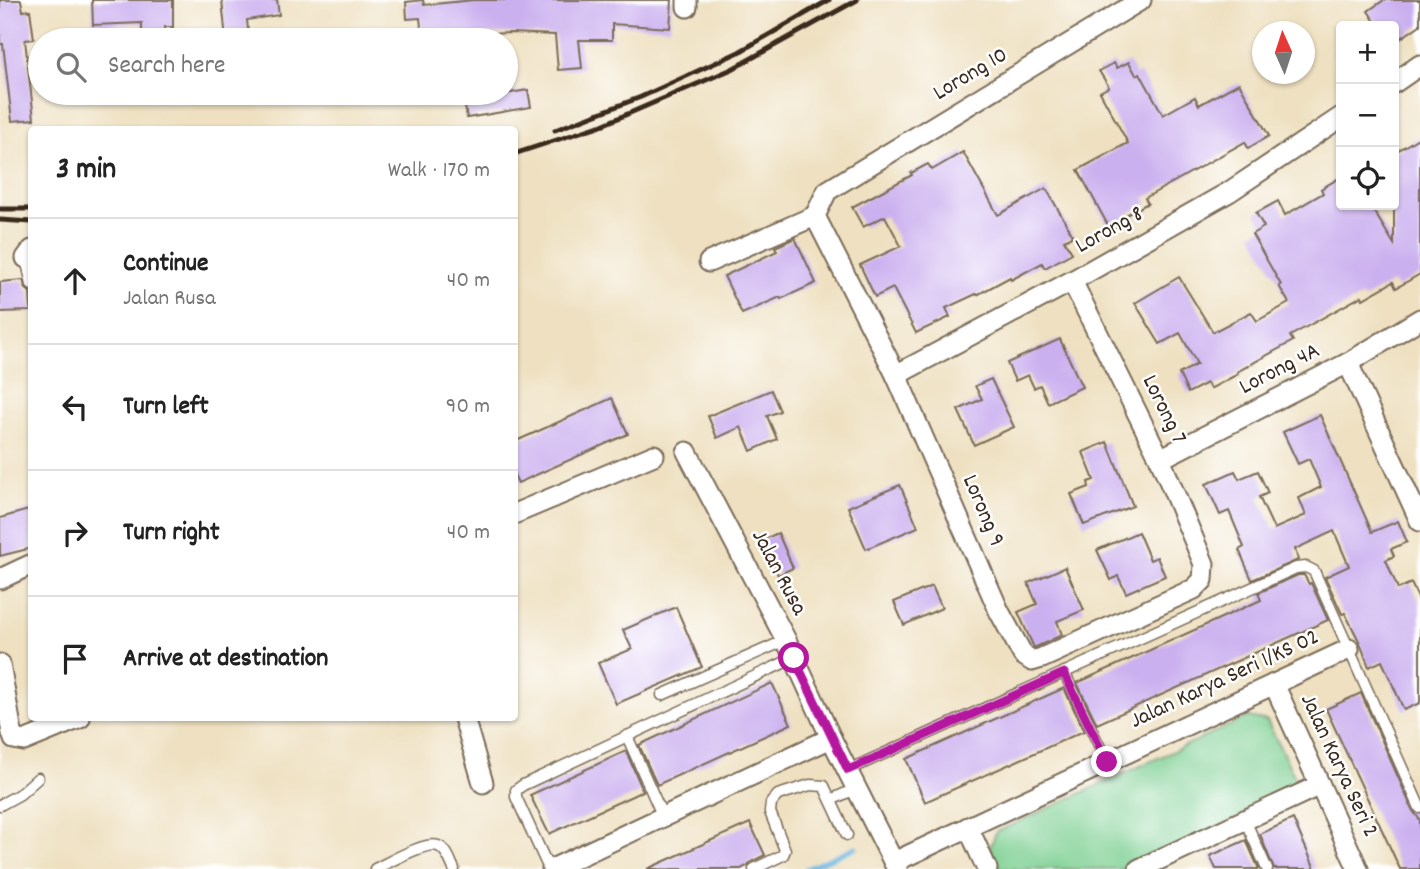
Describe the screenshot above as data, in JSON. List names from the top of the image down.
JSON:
{
  "streets": {
    "street": [
      "Lorong 10",
      "Lorong 8",
      "Lorong 4A",
      "Lorong 7",
      "Lorong 9",
      "Jalan Rusa",
      "Jalan Karya Seri 1/KS 02",
      "Jalan Karya Seri 2"
    ]
  },
  "crossings": [
    ["Lorong 10", "Lorong 9"],
    ["Lorong 8", "Lorong 7"],
    ["Lorong 8", "Lorong 9"],
    ["Lorong 4A", "Lorong 7"],
    ["Lorong 7", "Lorong 9"],
    ["Jalan Rusa", "Jalan Karya Seri 1/KS 02"],
    ["Jalan Karya Seri 1/KS 02", "Jalan Karya Seri 2"]
  ],
  "north": "top",
  "page": {
    "map_buttons": ["+", "−"],
    "search": "Search here",
    "heading": ["3 min", "Walk · 170 m"],
    "list": [
      ["Continue", "Jalan Rusa", "40 m"],
      ["Turn left", "90 m"],
      ["Turn right", "40 m"],
      "Arrive at destination"
    ]
  }
}
